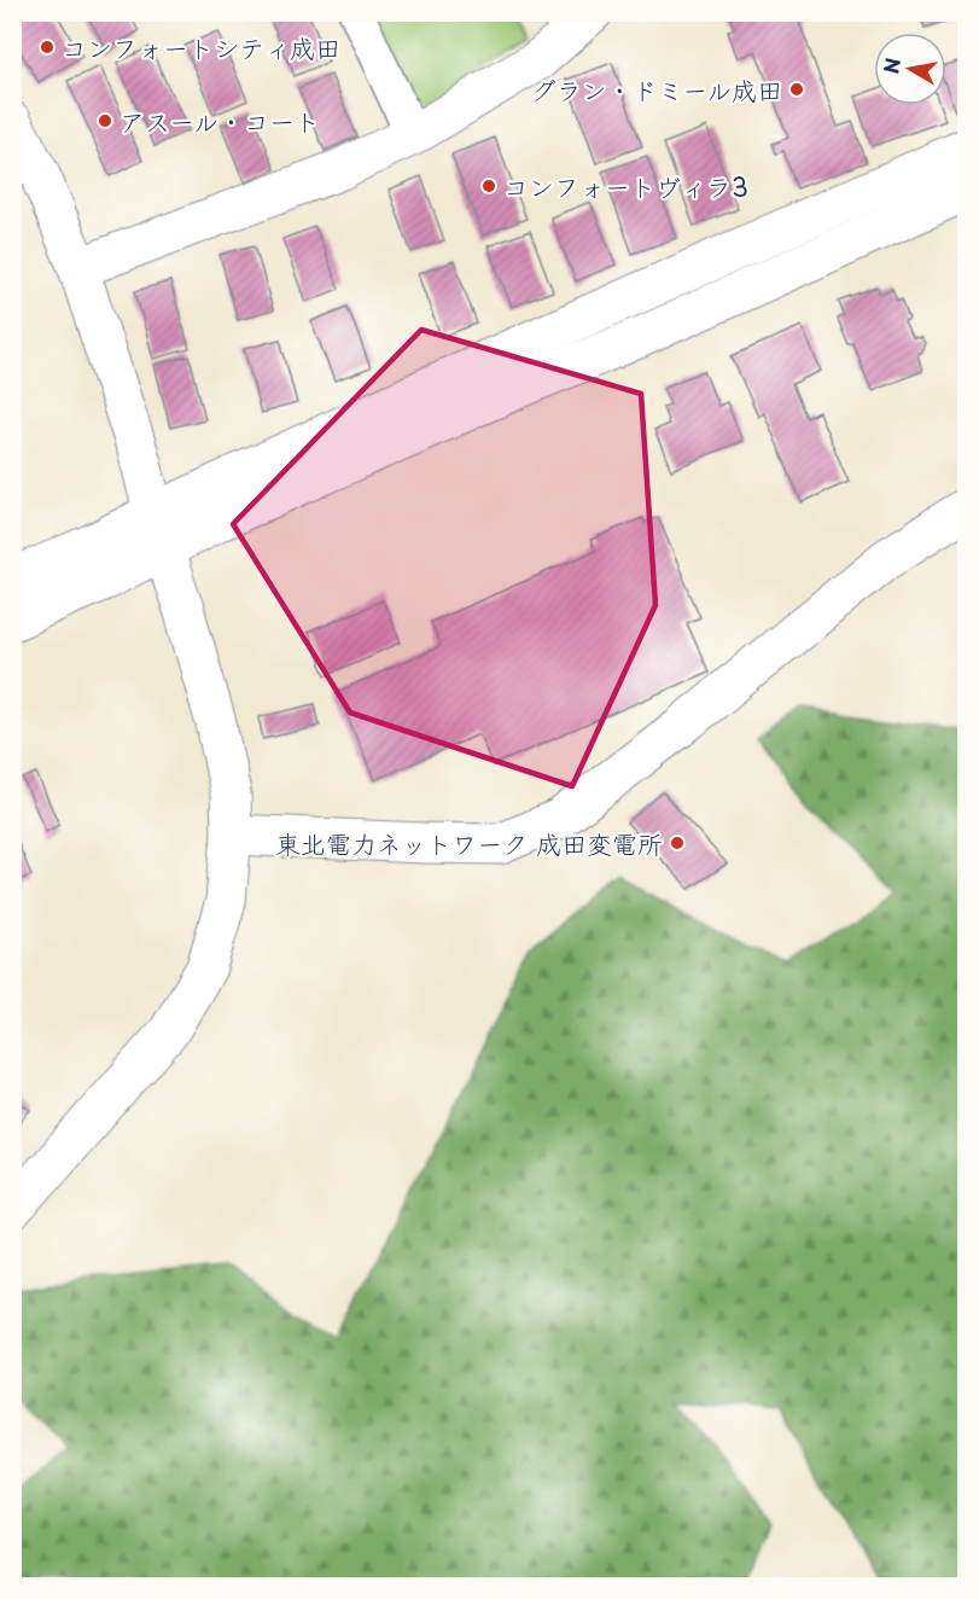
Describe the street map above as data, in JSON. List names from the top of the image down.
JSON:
{
  "places": [
    "コンフォートシティ成田",
    "グラン・ドミール成田",
    "アスール・コート",
    "コンフォートヴィラ3",
    "東北電力ネットワーク 成田変電所"
  ],
  "north": "left"
}
